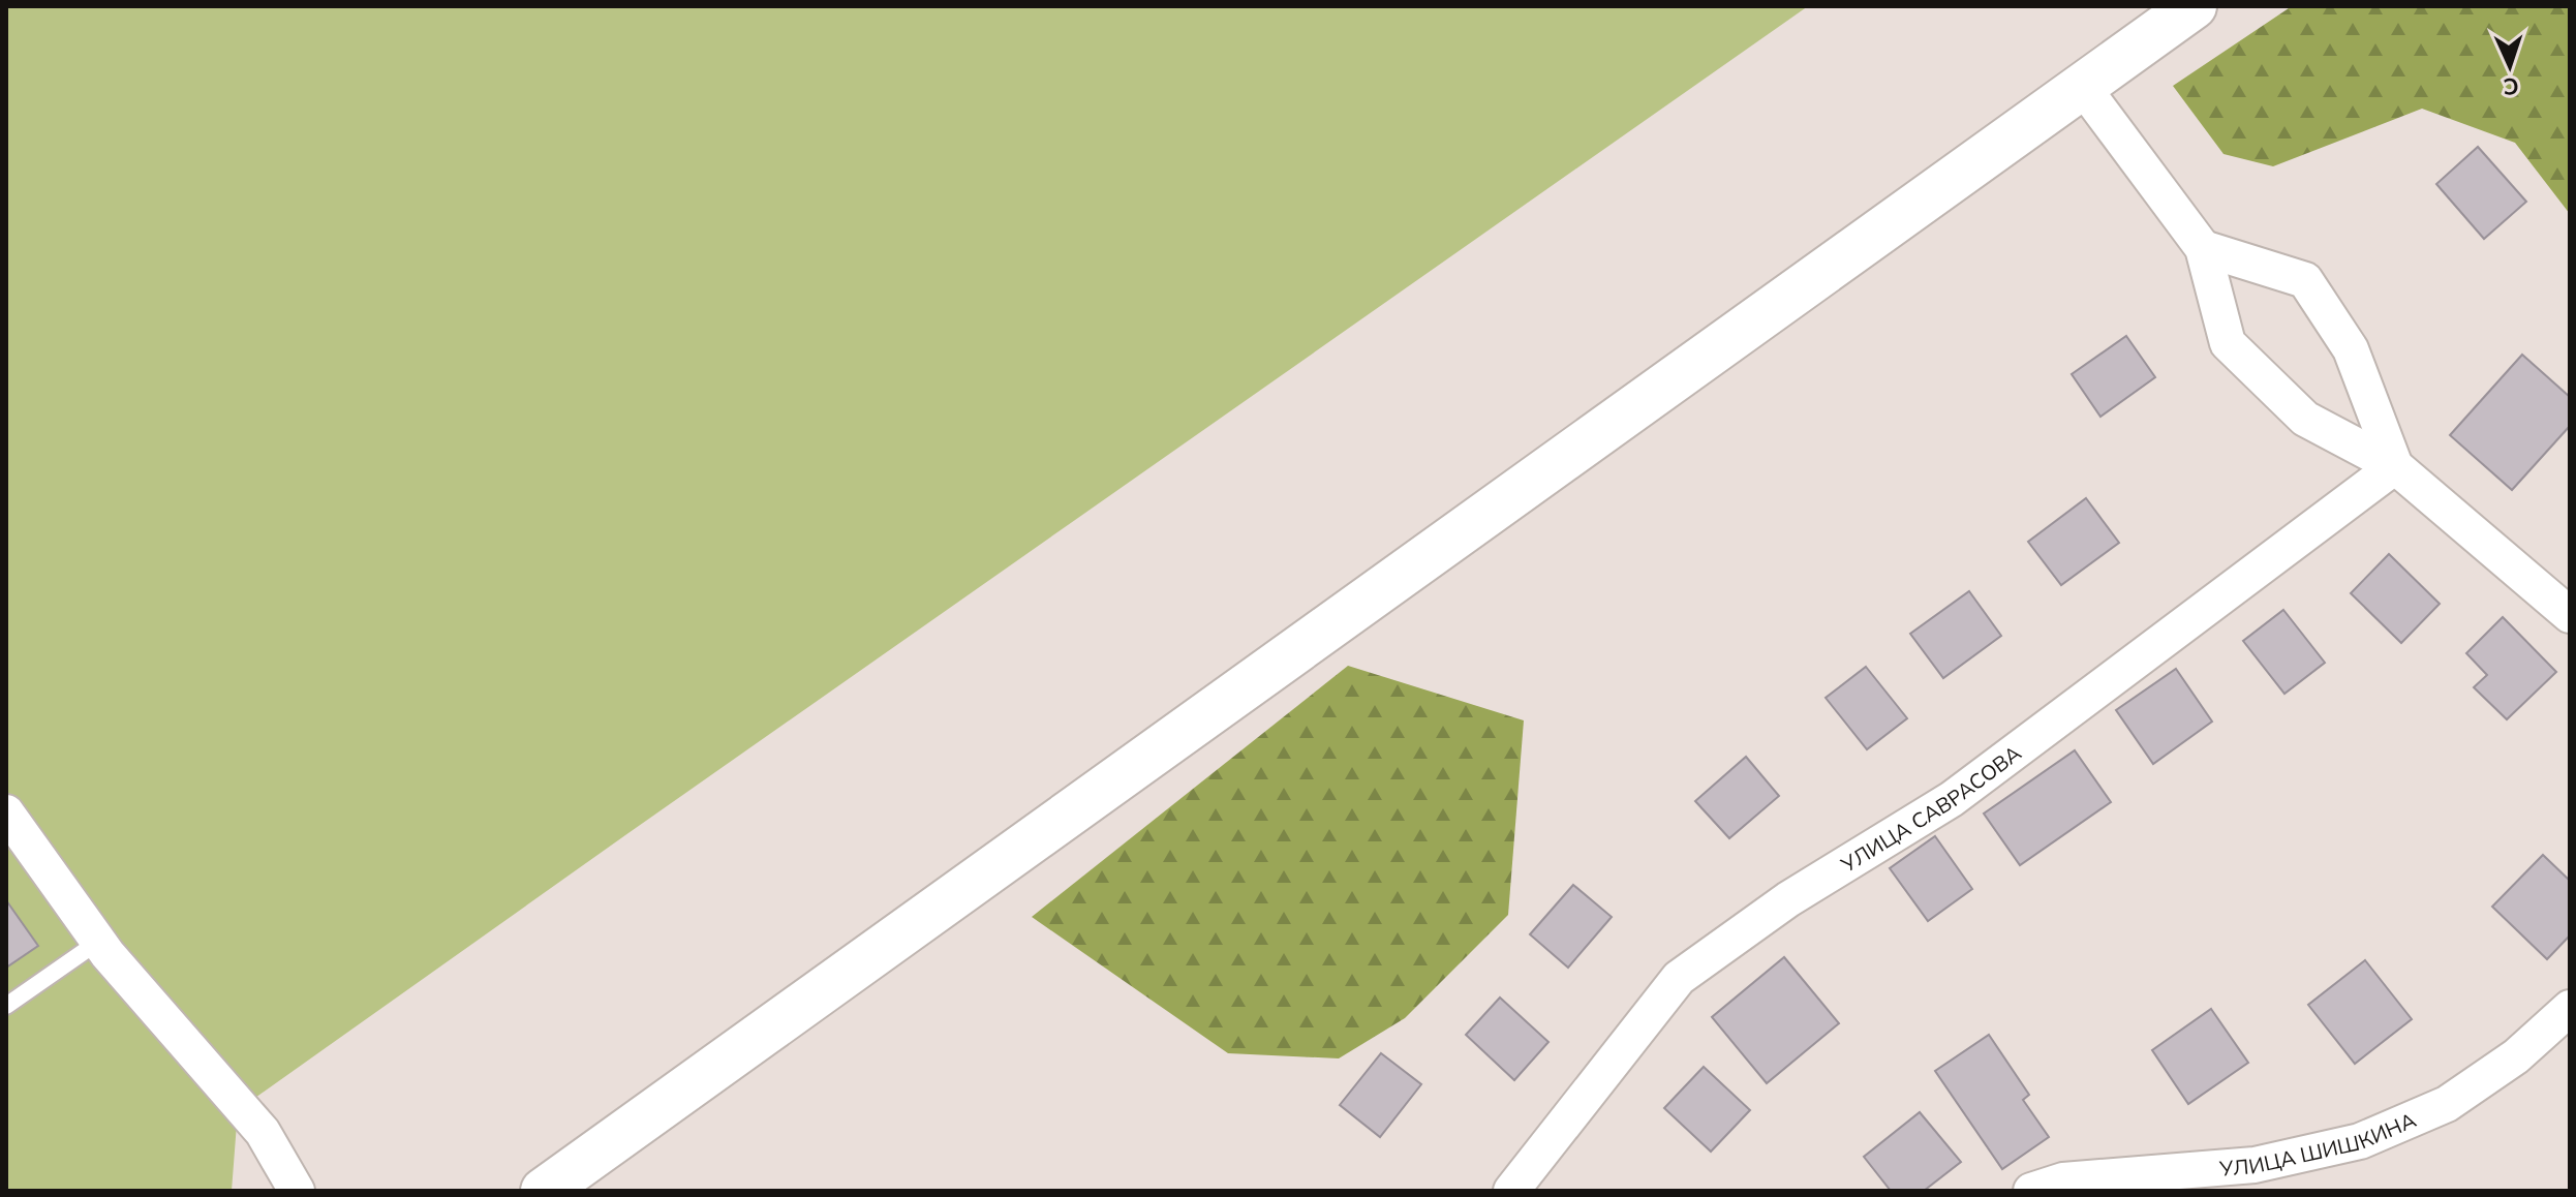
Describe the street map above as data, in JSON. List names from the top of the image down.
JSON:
{
  "streets": {
    "street": ["УЛИЦА САВРАСОВА", "УЛИЦА ШИШКИНА"]
  },
  "north": "bottom"
}
